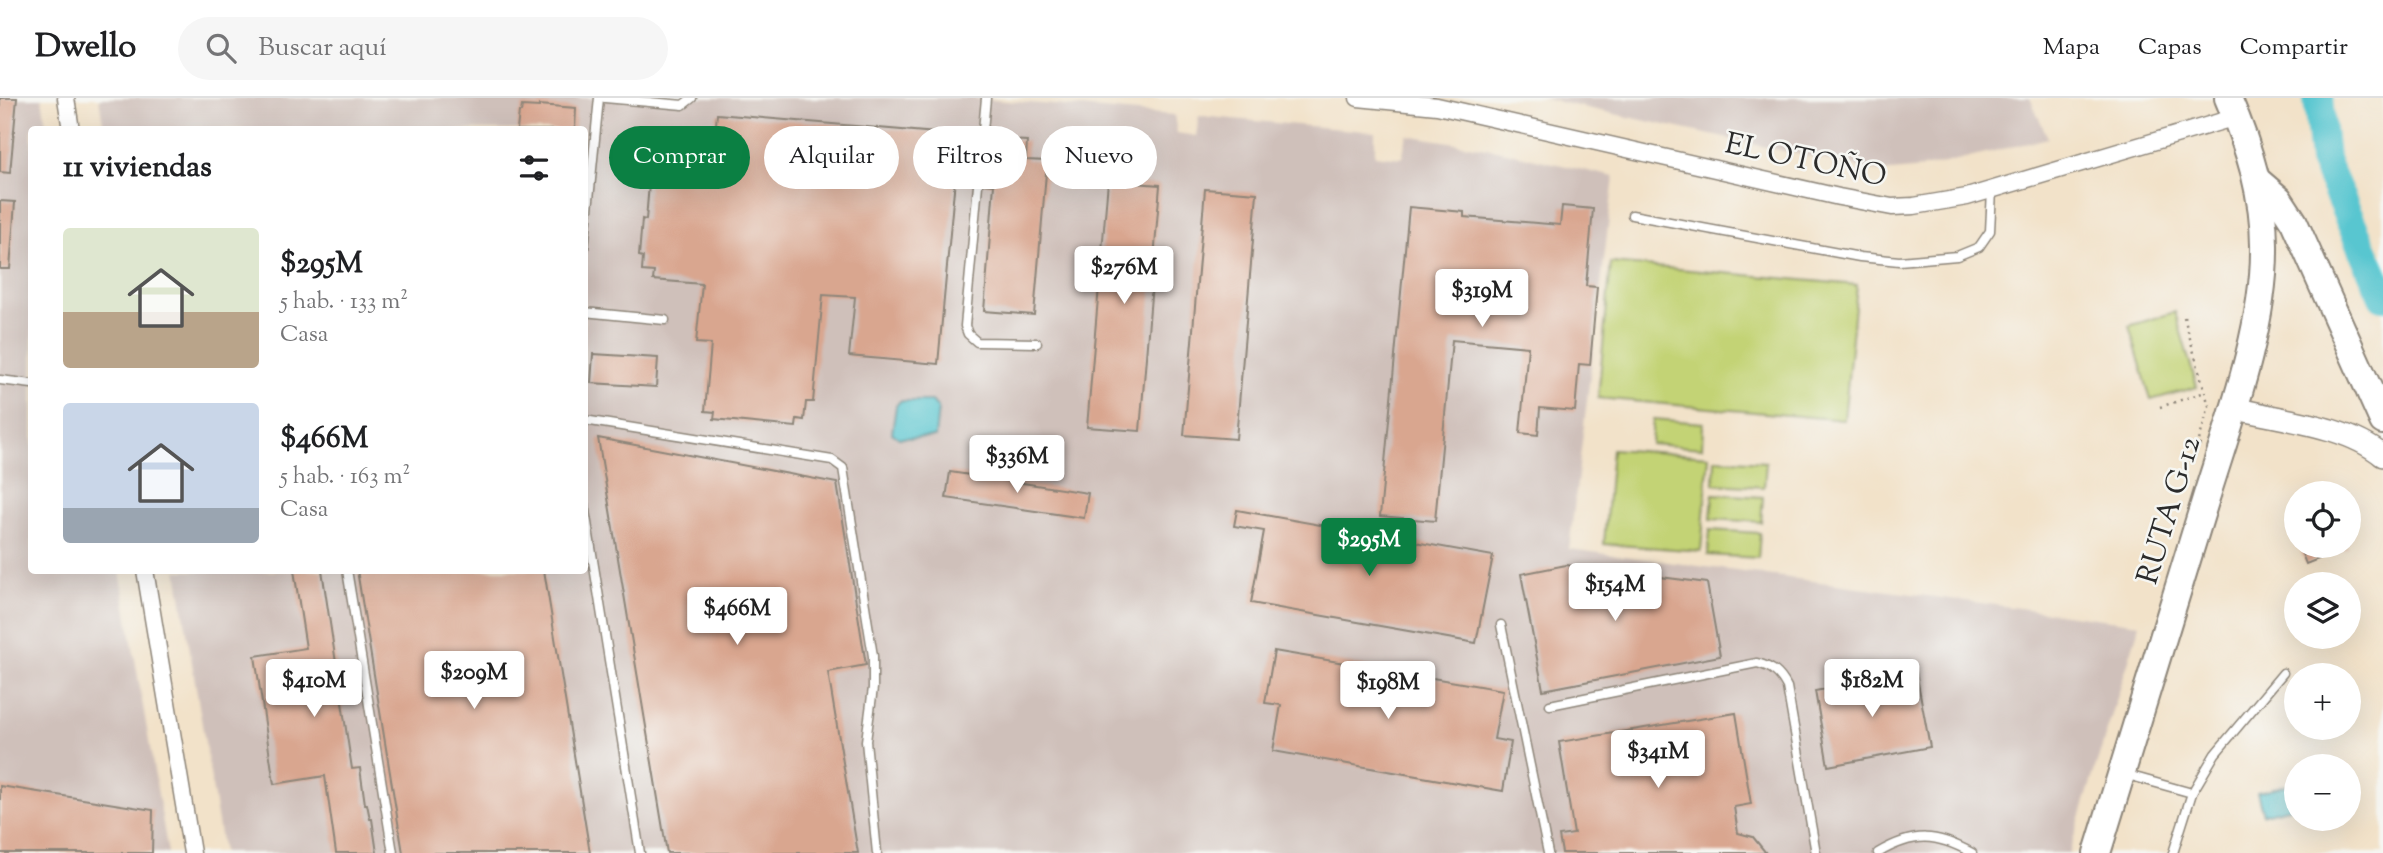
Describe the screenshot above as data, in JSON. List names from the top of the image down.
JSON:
{
  "streets": {
    "main road": ["RUTA G-12"],
    "street": ["EL OTOÑO"]
  },
  "page": {
    "header": "Dwello",
    "search": "Buscar aquí",
    "nav": ["Mapa", "Capas", "Compartir"],
    "chip": [
      "Comprar",
      "Alquilar",
      "Filtros",
      "Nuevo"
    ],
    "heading": "11 viviendas",
    "list": [
      {
        "name": "$295M",
        "note": "5 hab. · 133 m² · Casa"
      },
      {
        "name": "$466M",
        "note": "5 hab. · 163 m² · Casa"
      }
    ],
    "price": [
      "$276M",
      "$319M",
      "$336M",
      "$295M",
      "$154M",
      "$466M",
      "$209M",
      "$410M",
      "$182M",
      "$198M",
      "$341M"
    ],
    "map_buttons": ["+", "−"]
  }
}
